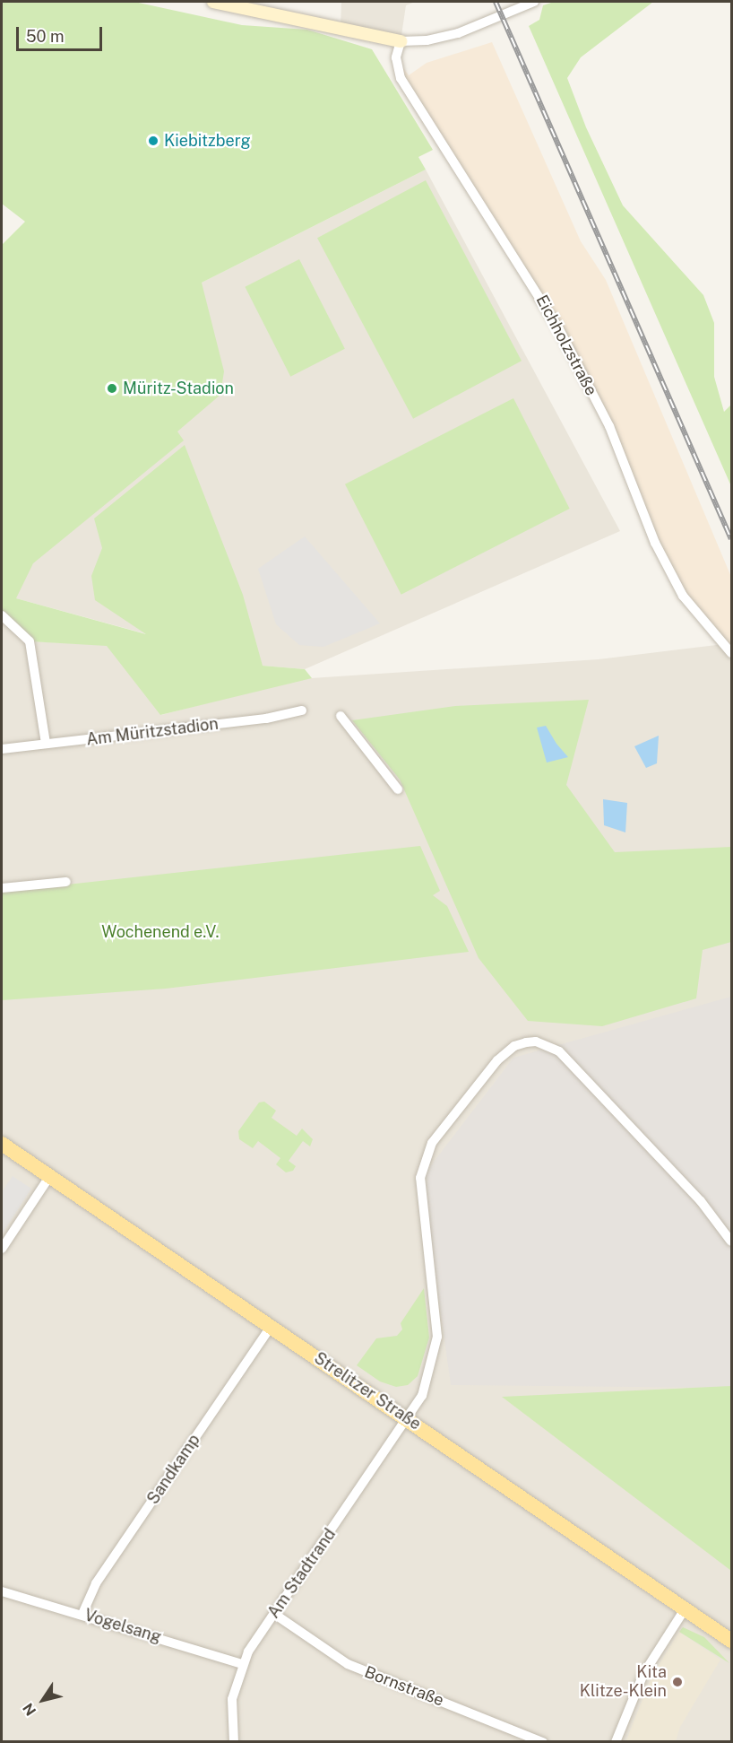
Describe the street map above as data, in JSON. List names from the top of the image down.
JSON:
{
  "streets": {
    "main road": ["Strelitzer Straße"],
    "street": [
      "Eichholzstraße",
      "Am Müritzstadion",
      "Sandkamp",
      "Am Stadtrand",
      "Vogelsang",
      "Bornstraße"
    ]
  },
  "crossings": [
    ["Strelitzer Straße", "Sandkamp"],
    ["Strelitzer Straße", "Am Stadtrand"],
    ["Sandkamp", "Vogelsang"],
    ["Am Stadtrand", "Vogelsang"],
    ["Am Stadtrand", "Bornstraße"]
  ],
  "parks": ["Wochenend e.V."],
  "places": ["Kiebitzberg", "Müritz-Stadion", "Kita Klitze-Klein"],
  "scale_bar": "50 m",
  "north": "bottom left"
}
